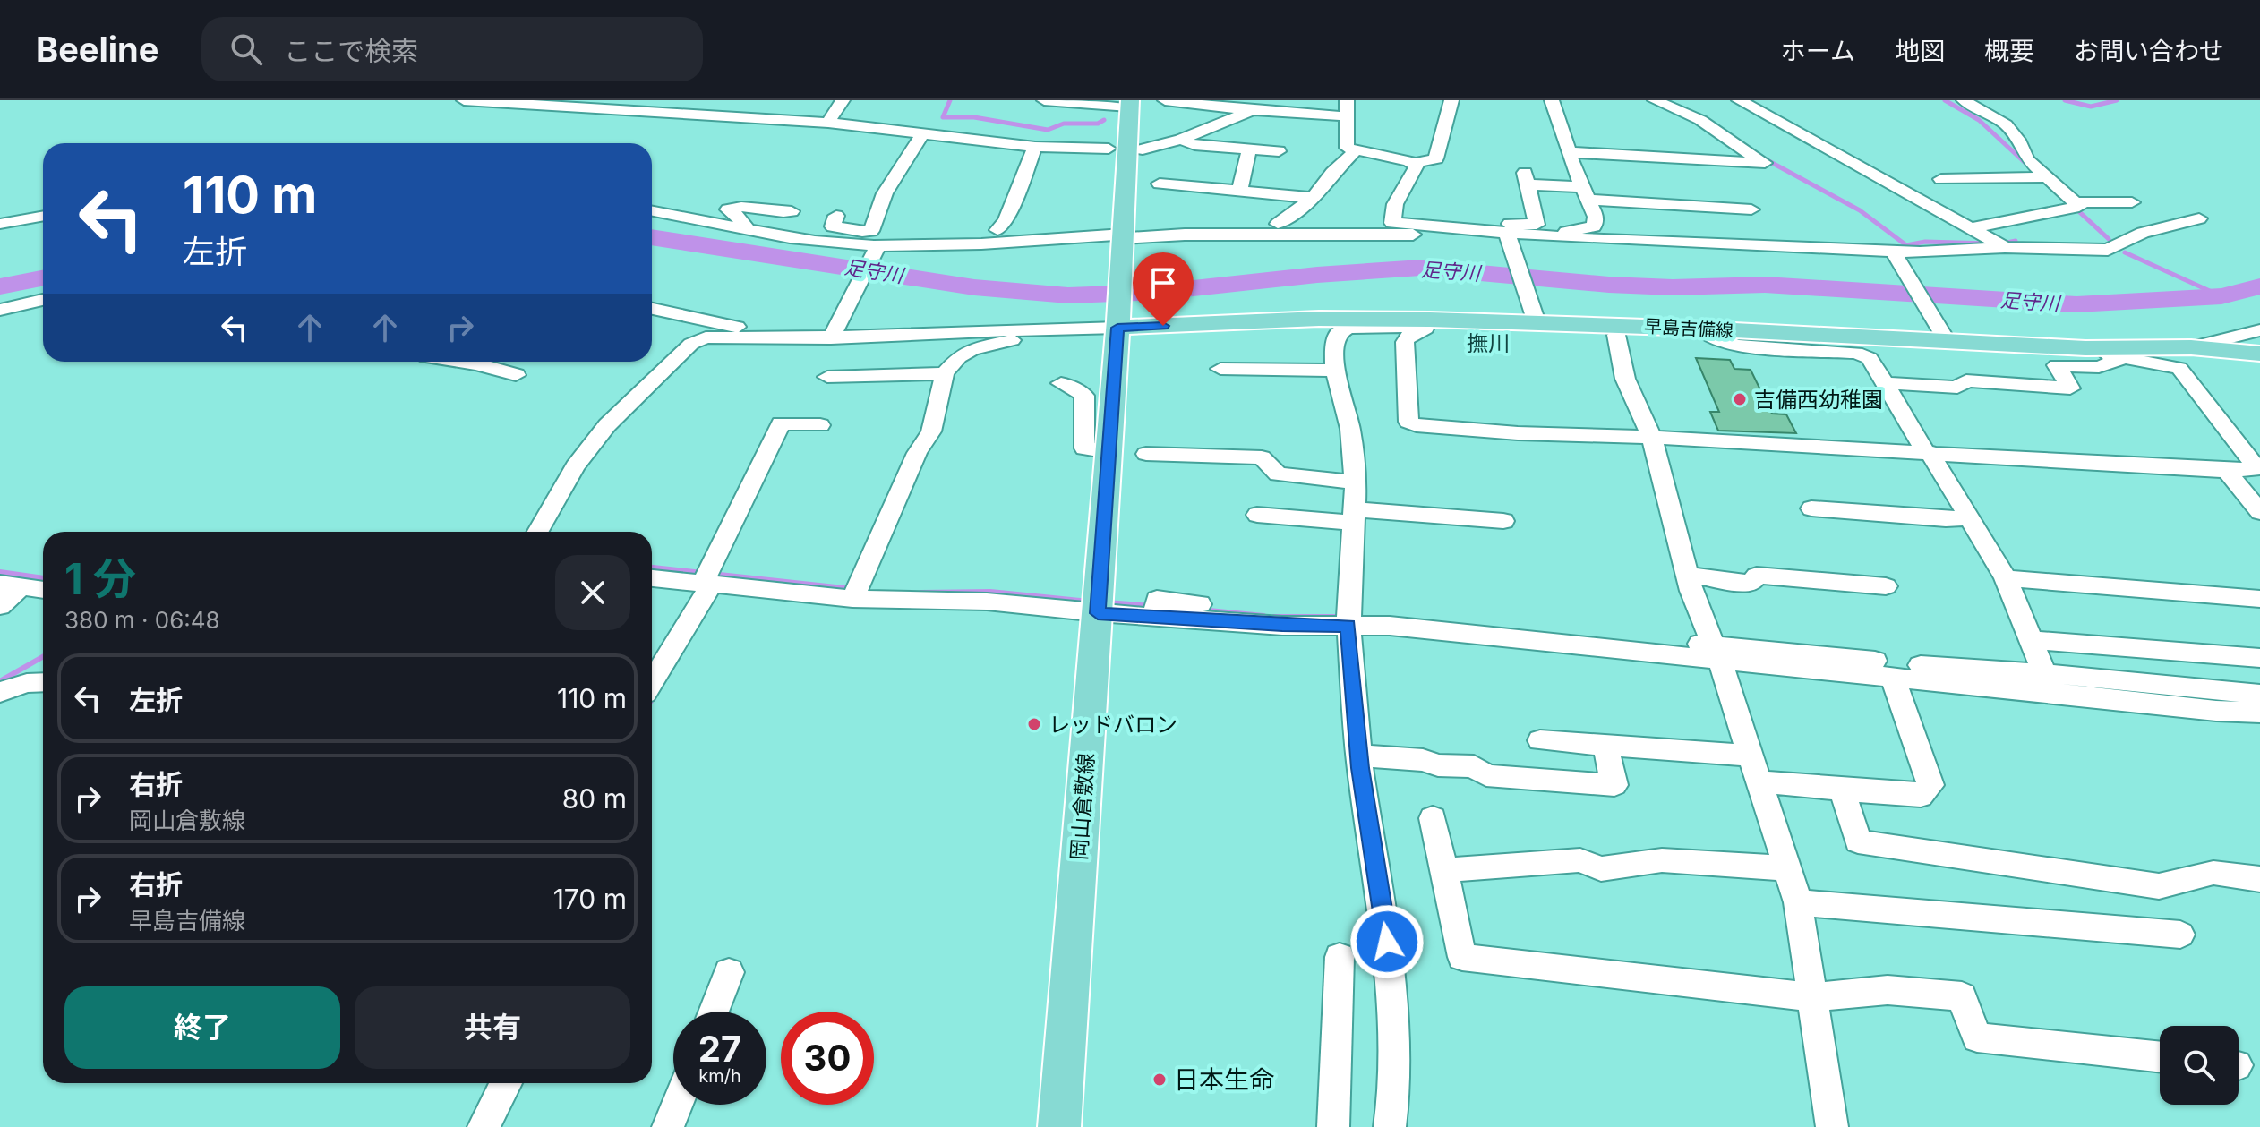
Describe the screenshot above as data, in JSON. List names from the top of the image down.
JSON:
{
  "streets": {
    "main road": ["早島吉備線", "岡山倉敷線"]
  },
  "crossings": [
    ["早島吉備線", "岡山倉敷線"]
  ],
  "districts": ["撫川"],
  "water": ["足守川"],
  "places": ["吉備西幼稚園", "レッドバロン", "日本生命"],
  "page": {
    "header": "Beeline",
    "search": "ここで検索",
    "nav": [
      "ホーム",
      "地図",
      "概要",
      "お問い合わせ"
    ],
    "turn": ["110 m", "左折"],
    "heading": ["1 分", "380 m · 06:48"],
    "list": [
      {
        "name": "左折",
        "value": "110 m"
      },
      {
        "name": "右折",
        "note": "岡山倉敷線",
        "value": "80 m"
      },
      {
        "name": "右折",
        "note": "早島吉備線",
        "value": "170 m"
      }
    ],
    "buttons": ["終了", "共有"],
    "speed": "27 km/h",
    "limit": "30"
  }
}
